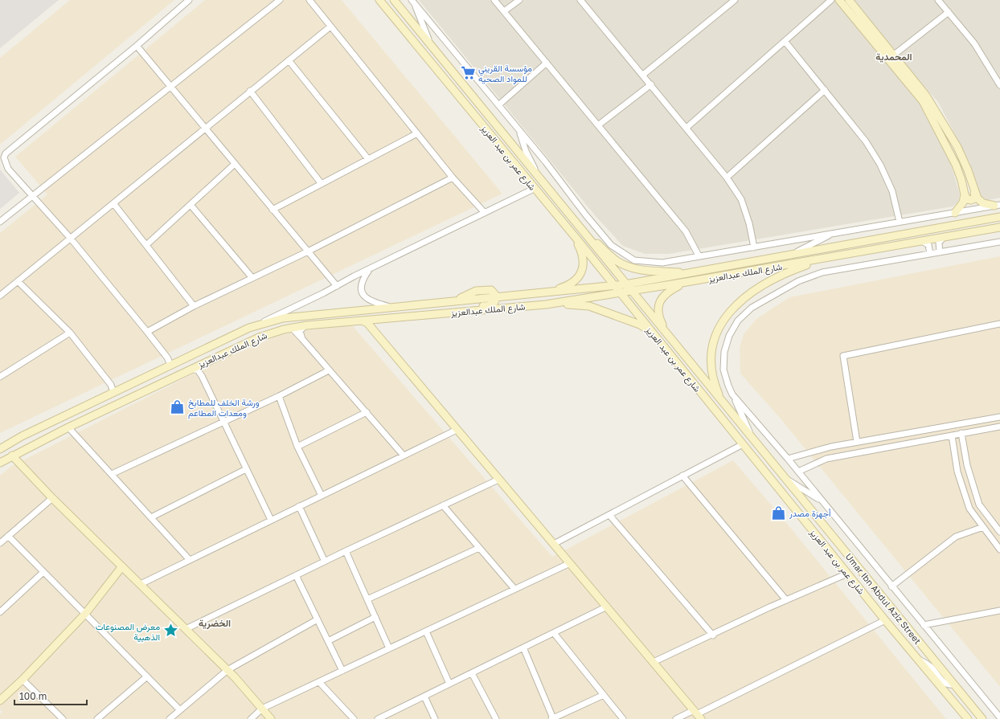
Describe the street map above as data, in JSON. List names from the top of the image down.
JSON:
{
  "streets": {
    "street": ["شارع عمر بن عبد العزيز", "شارع الملك عبدالعزيز", "Umar Ibn Abdul Aziz Street"]
  },
  "crossings": [
    ["شارع عمر بن عبد العزيز", "شارع الملك عبدالعزيز"],
    ["شارع عمر بن عبد العزيز", "Umar Ibn Abdul Aziz Street"]
  ],
  "districts": ["المحمدية", "الخضرية"],
  "places": {
    "supermarket": ["مؤسسة القريني للمواد الصحيه"],
    "shop": ["ورشة الخلف للمطابخ ومعدات المطاعم", "أجهزة مصدر"],
    "place": ["معرض المصنوعات الذهبية"]
  },
  "scale_bar": "100 m"
}
